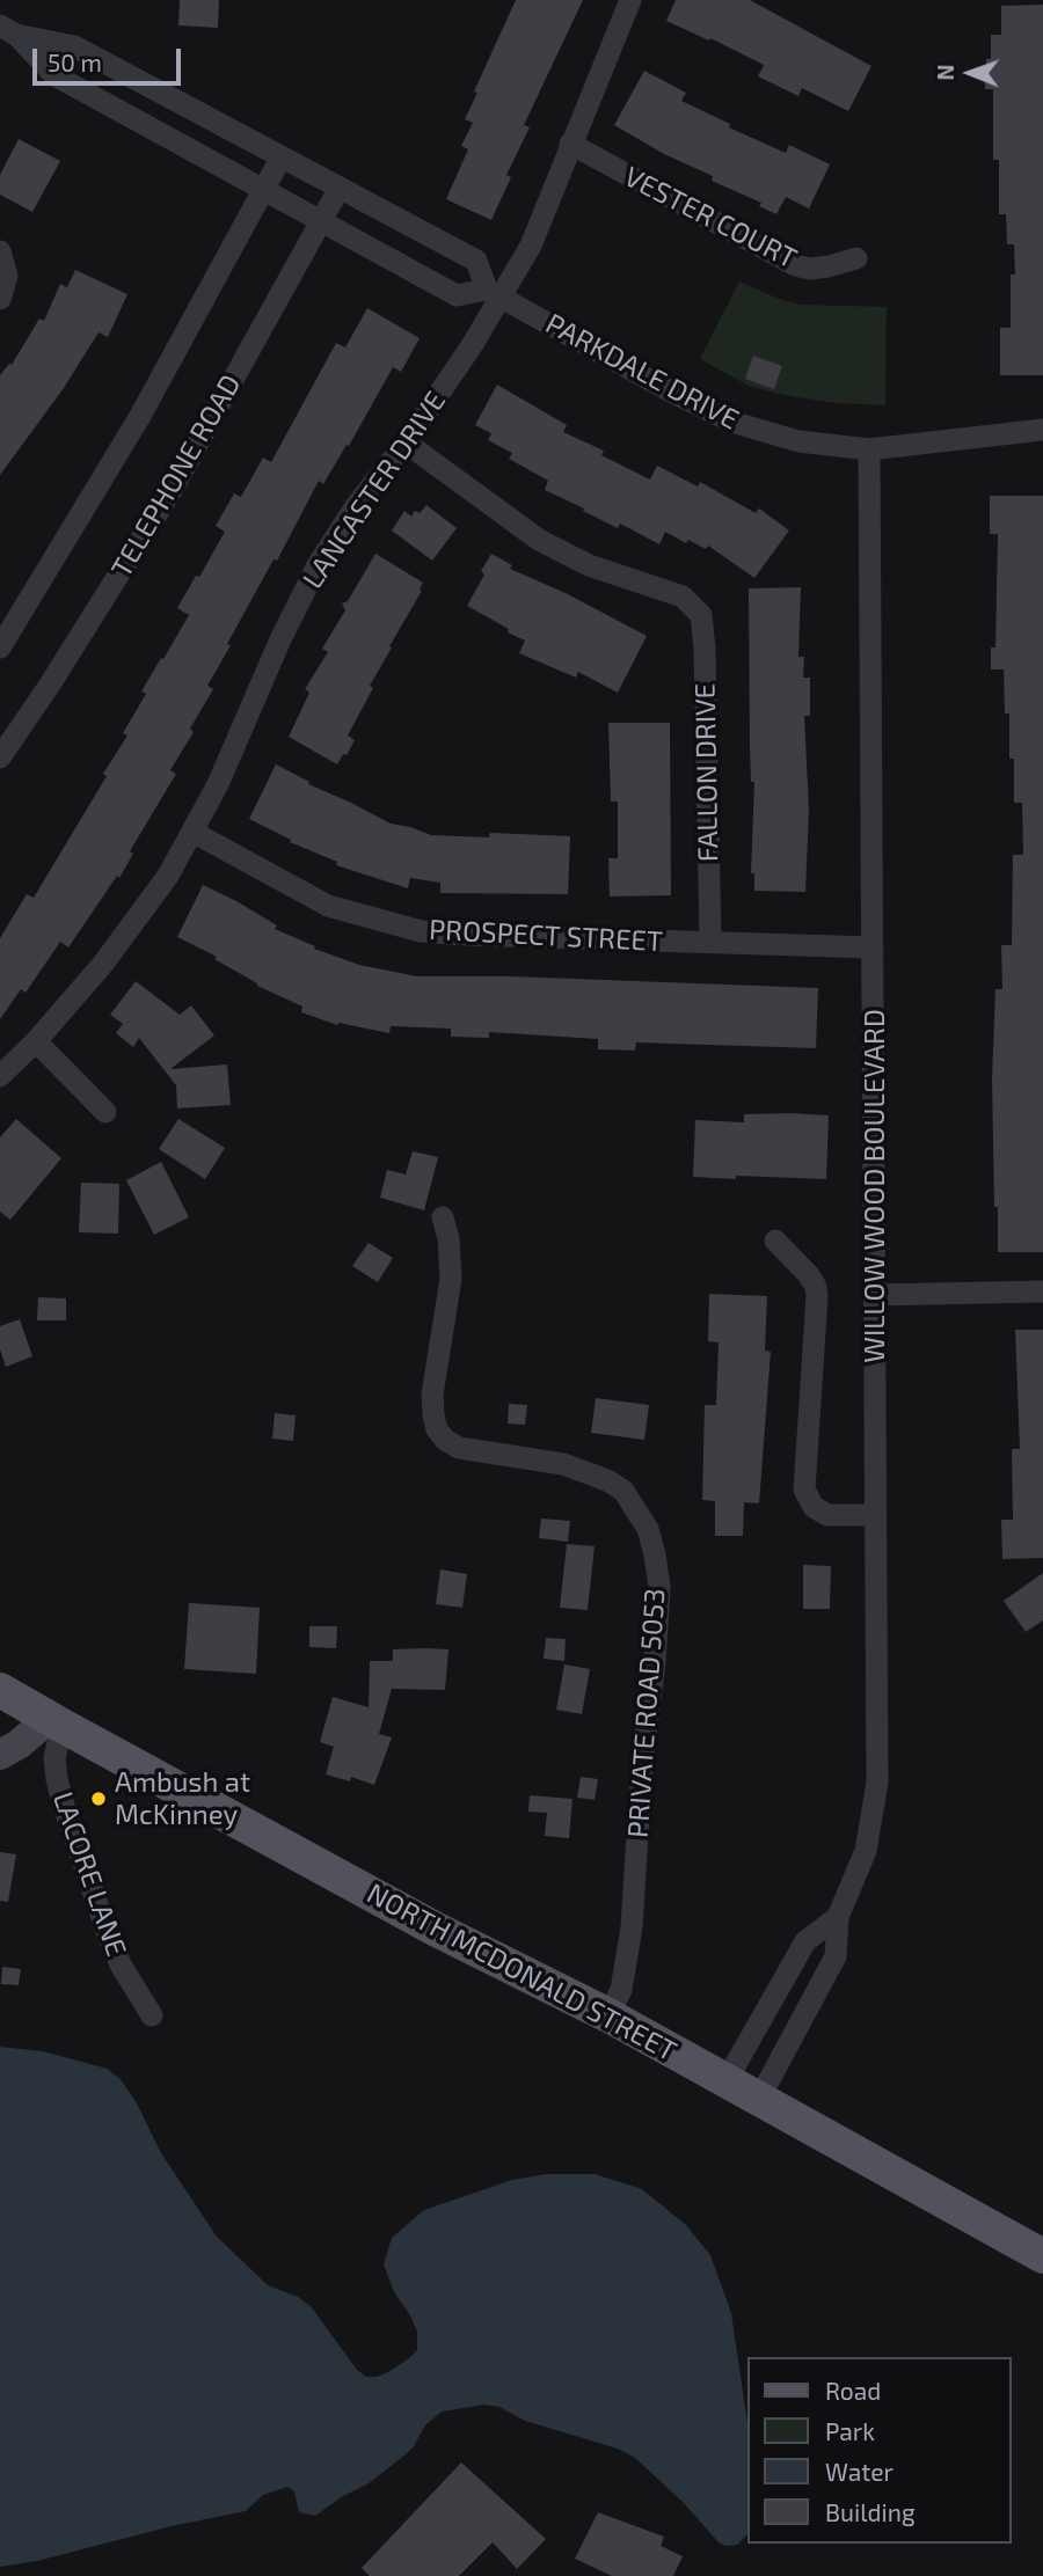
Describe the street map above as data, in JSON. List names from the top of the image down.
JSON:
{
  "streets": {
    "main road": ["NORTH MCDONALD STREET"],
    "street": [
      "VESTER COURT",
      "PARKDALE DRIVE",
      "TELEPHONE ROAD",
      "LANCASTER DRIVE",
      "FALLON DRIVE",
      "PROSPECT STREET",
      "WILLOW WOOD BOULEVARD",
      "PRIVATE ROAD 5053",
      "LACORE LANE"
    ]
  },
  "crossings": [
    ["VESTER COURT", "LANCASTER DRIVE"],
    ["PARKDALE DRIVE", "LANCASTER DRIVE"],
    ["PARKDALE DRIVE", "WILLOW WOOD BOULEVARD"],
    ["LANCASTER DRIVE", "FALLON DRIVE"],
    ["LANCASTER DRIVE", "PROSPECT STREET"],
    ["FALLON DRIVE", "PROSPECT STREET"],
    ["PROSPECT STREET", "WILLOW WOOD BOULEVARD"],
    ["WILLOW WOOD BOULEVARD", "NORTH MCDONALD STREET"],
    ["PRIVATE ROAD 5053", "NORTH MCDONALD STREET"],
    ["LACORE LANE", "NORTH MCDONALD STREET"]
  ],
  "places": ["Ambush at McKinney"],
  "legend": [
    "Road",
    "Park",
    "Water",
    "Building"
  ],
  "scale_bar": "50 m",
  "north": "left"
}
